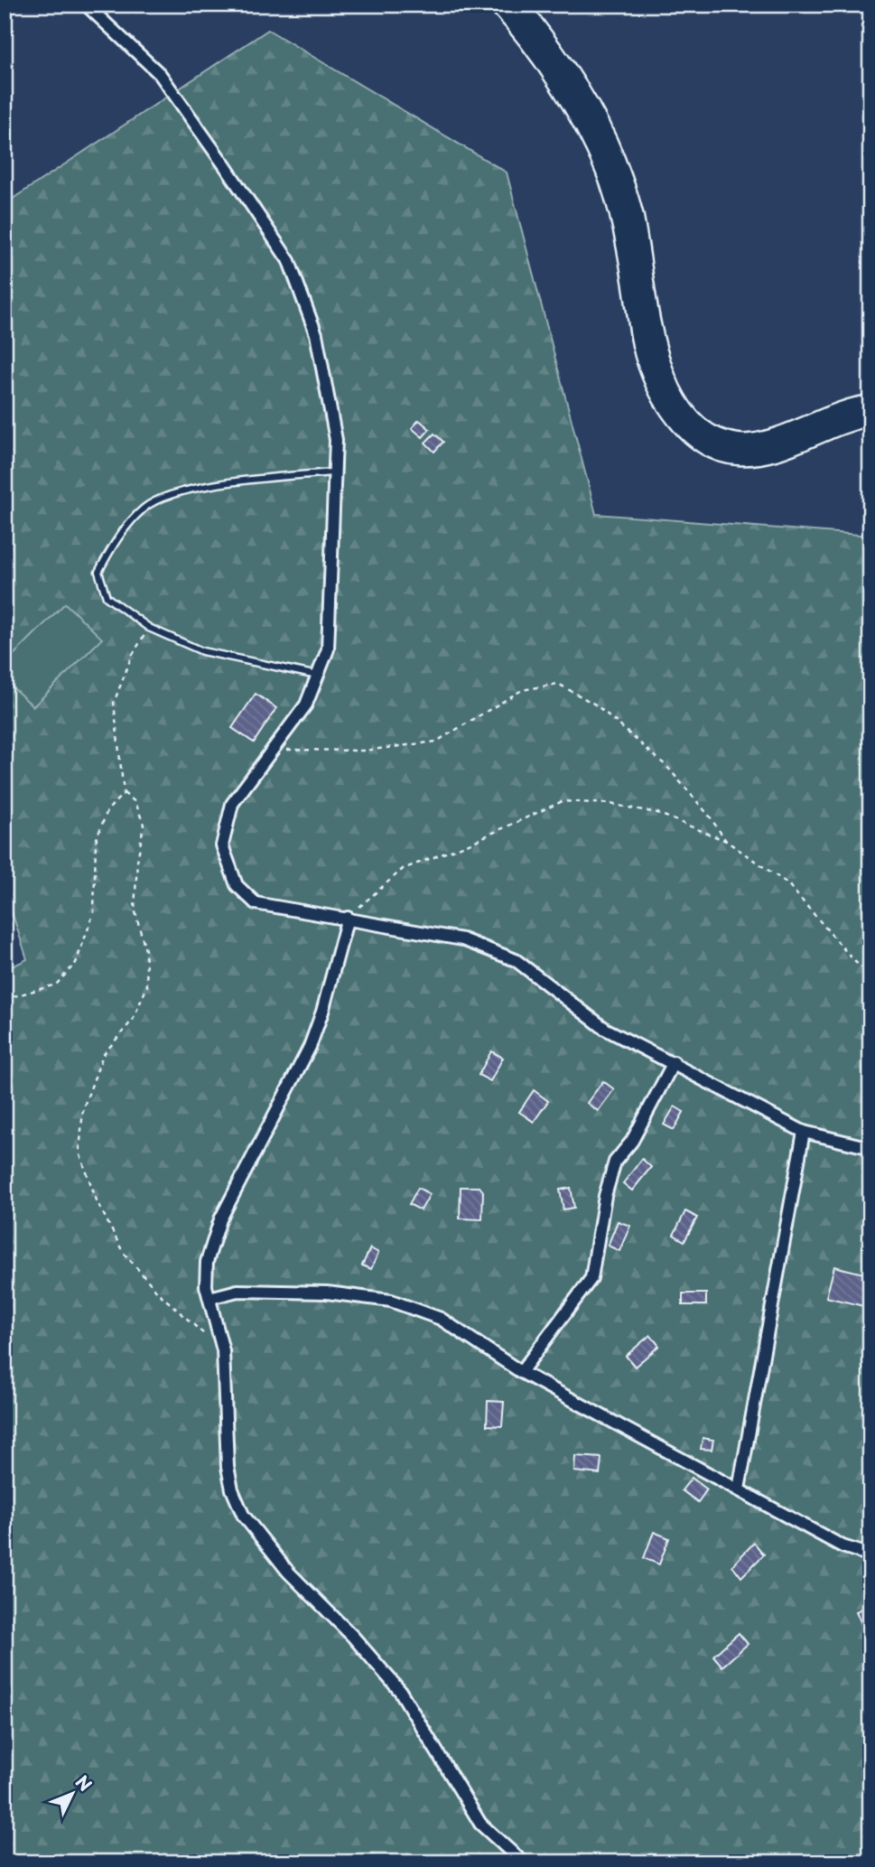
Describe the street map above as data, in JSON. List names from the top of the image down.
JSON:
{
  "north": "top right"
}
